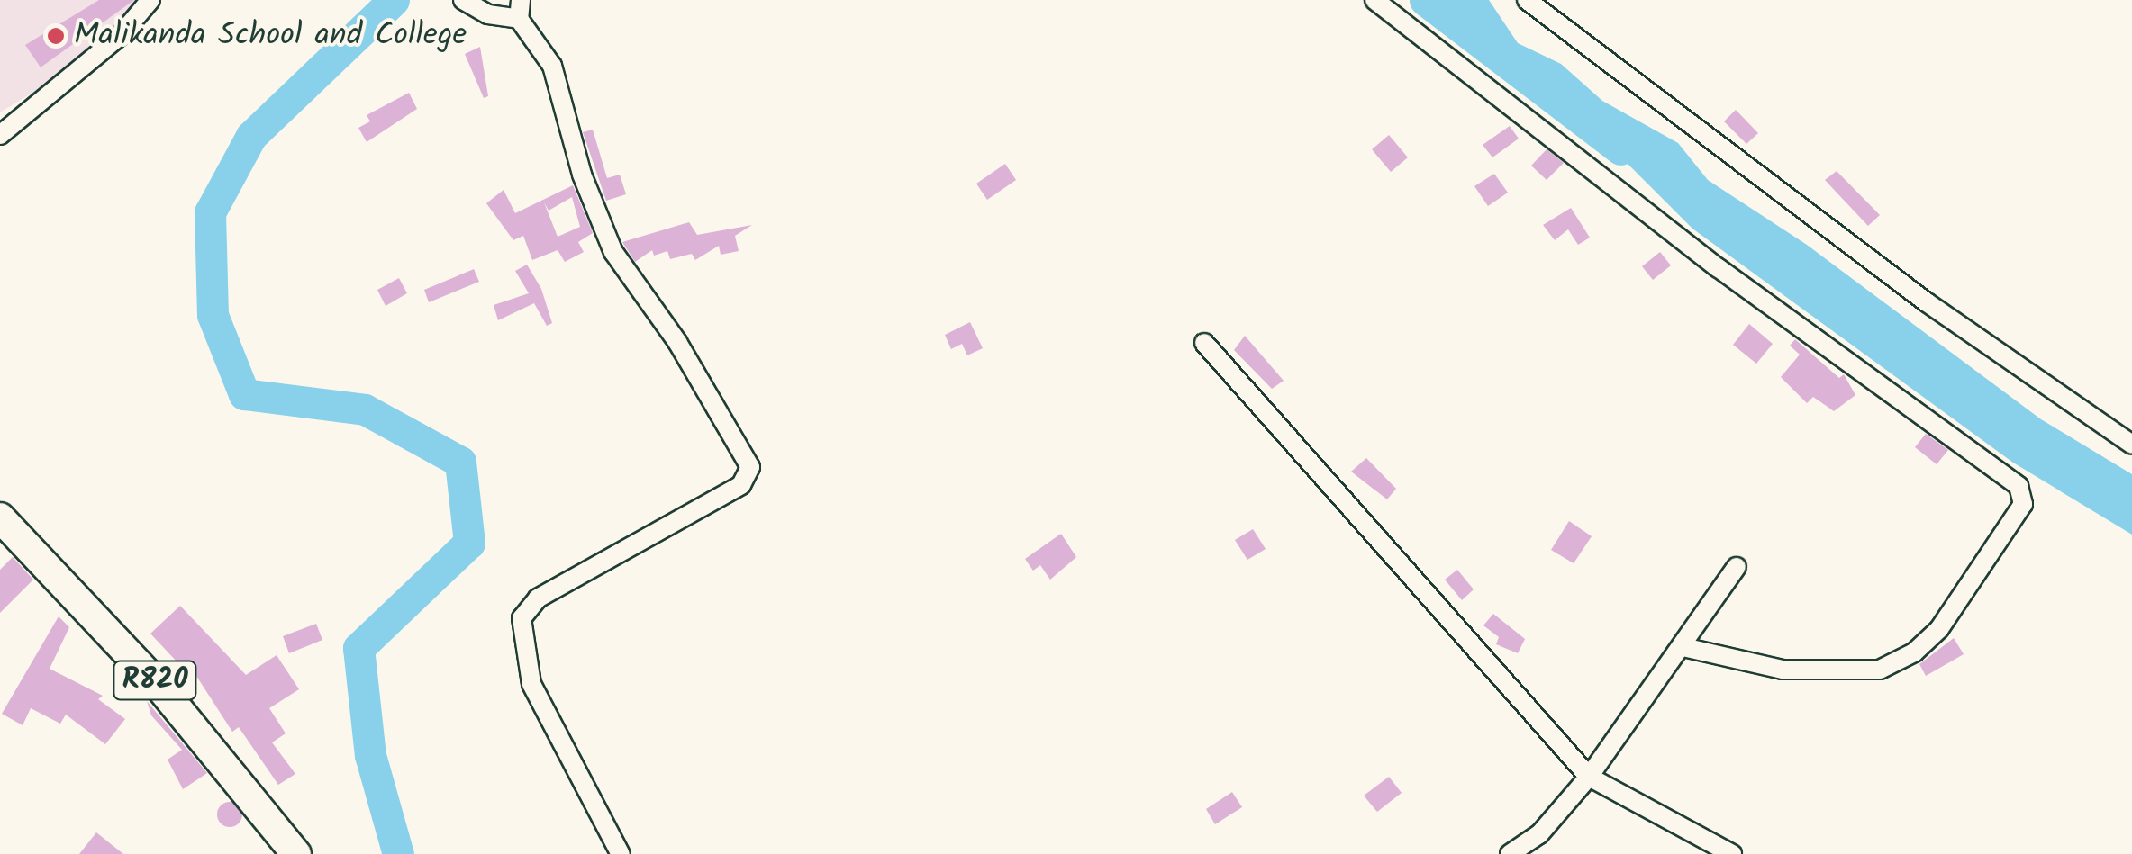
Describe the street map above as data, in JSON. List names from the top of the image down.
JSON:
{
  "streets": {
    "main road": ["R820"]
  },
  "places": ["Malikanda School and College"]
}
